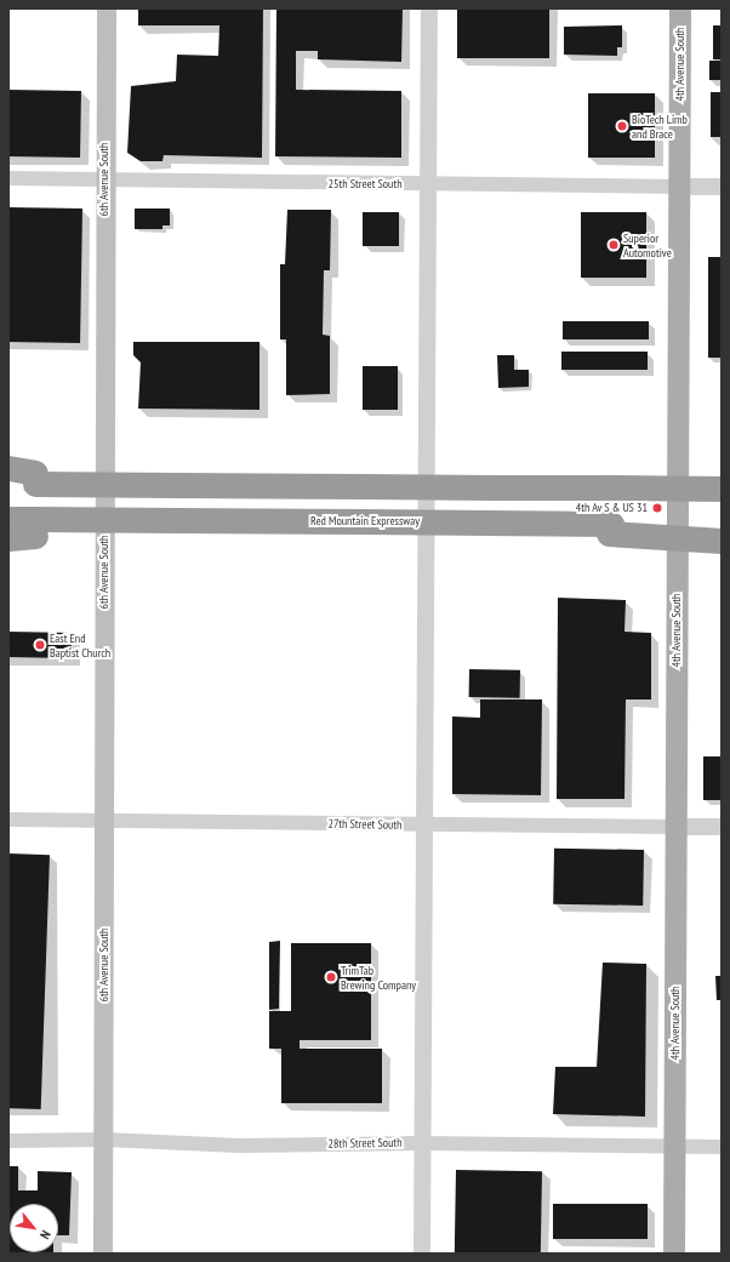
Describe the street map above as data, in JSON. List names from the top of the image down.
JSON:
{
  "streets": {
    "highway": ["Red Mountain Expressway"],
    "main road": ["4th Avenue South", "6th Avenue South"],
    "street": ["25th Street South", "27th Street South", "28th Street South"]
  },
  "crossings": [
    ["4th Avenue South", "25th Street South"],
    ["4th Avenue South", "27th Street South"],
    ["4th Avenue South", "28th Street South"],
    ["6th Avenue South", "25th Street South"],
    ["6th Avenue South", "27th Street South"],
    ["6th Avenue South", "28th Street South"]
  ],
  "places": [
    "BioTech Limb and Brace",
    "Superior Automotive",
    "4th Av S & US 31",
    "East End Baptist Church",
    "TrimTab Brewing Company"
  ],
  "north": "bottom right"
}
